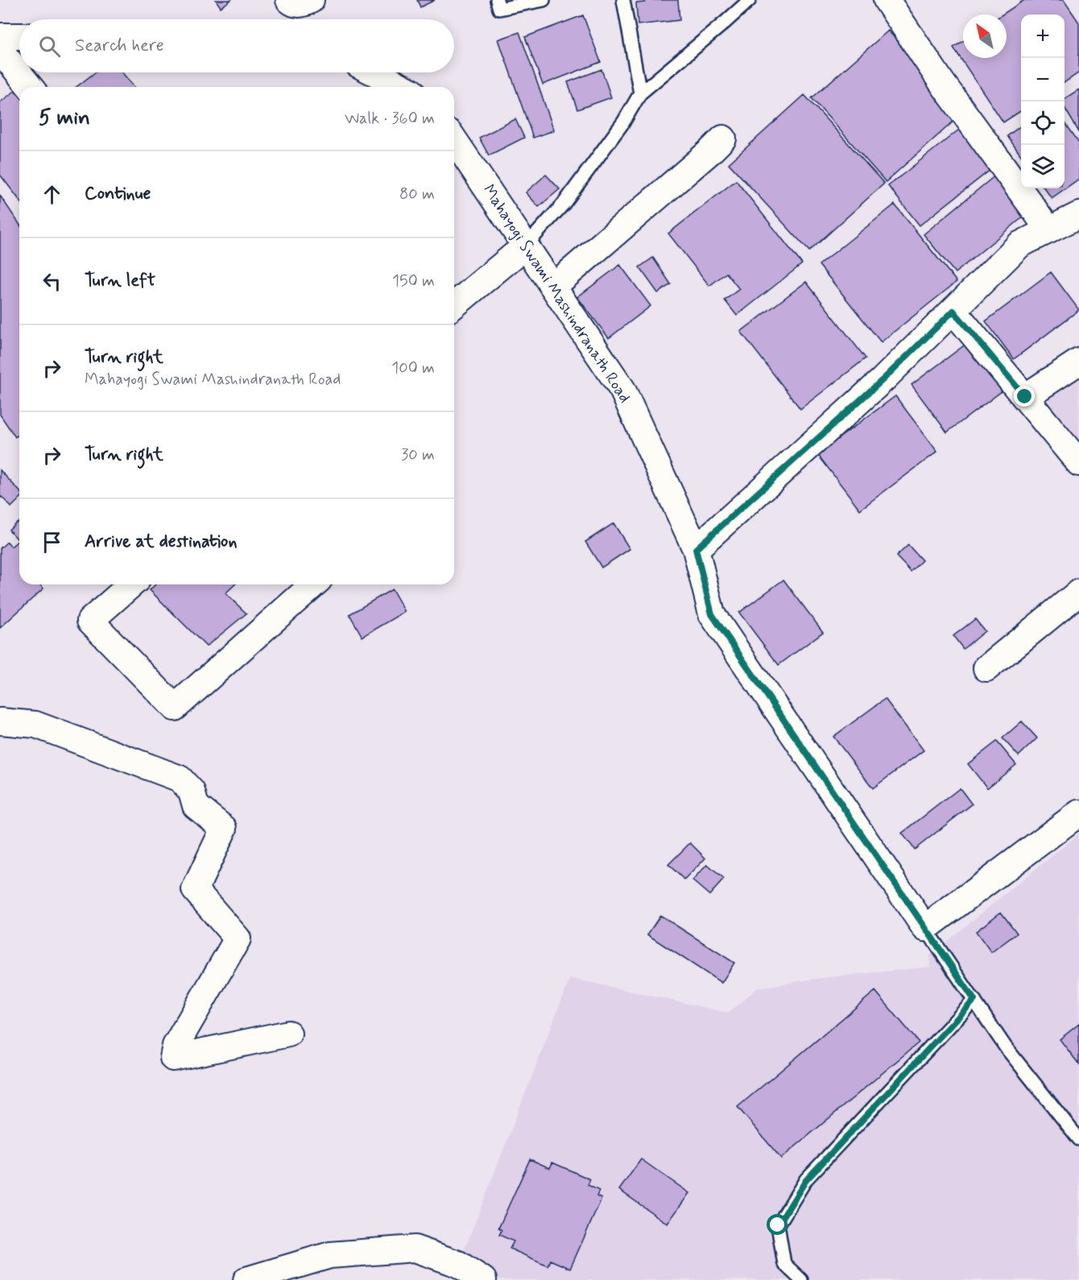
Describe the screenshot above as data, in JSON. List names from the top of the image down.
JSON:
{
  "streets": {
    "street": ["Mahayogi Swami Mashindranath Road"]
  },
  "north": "top left",
  "page": {
    "map_buttons": ["+", "−"],
    "search": "Search here",
    "heading": ["5 min", "Walk · 360 m"],
    "list": [
      ["Continue", "80 m"],
      ["Turn left", "150 m"],
      ["Turn right", "Mahayogi Swami Mashindranath Road", "100 m"],
      ["Turn right", "30 m"],
      "Arrive at destination"
    ]
  }
}
